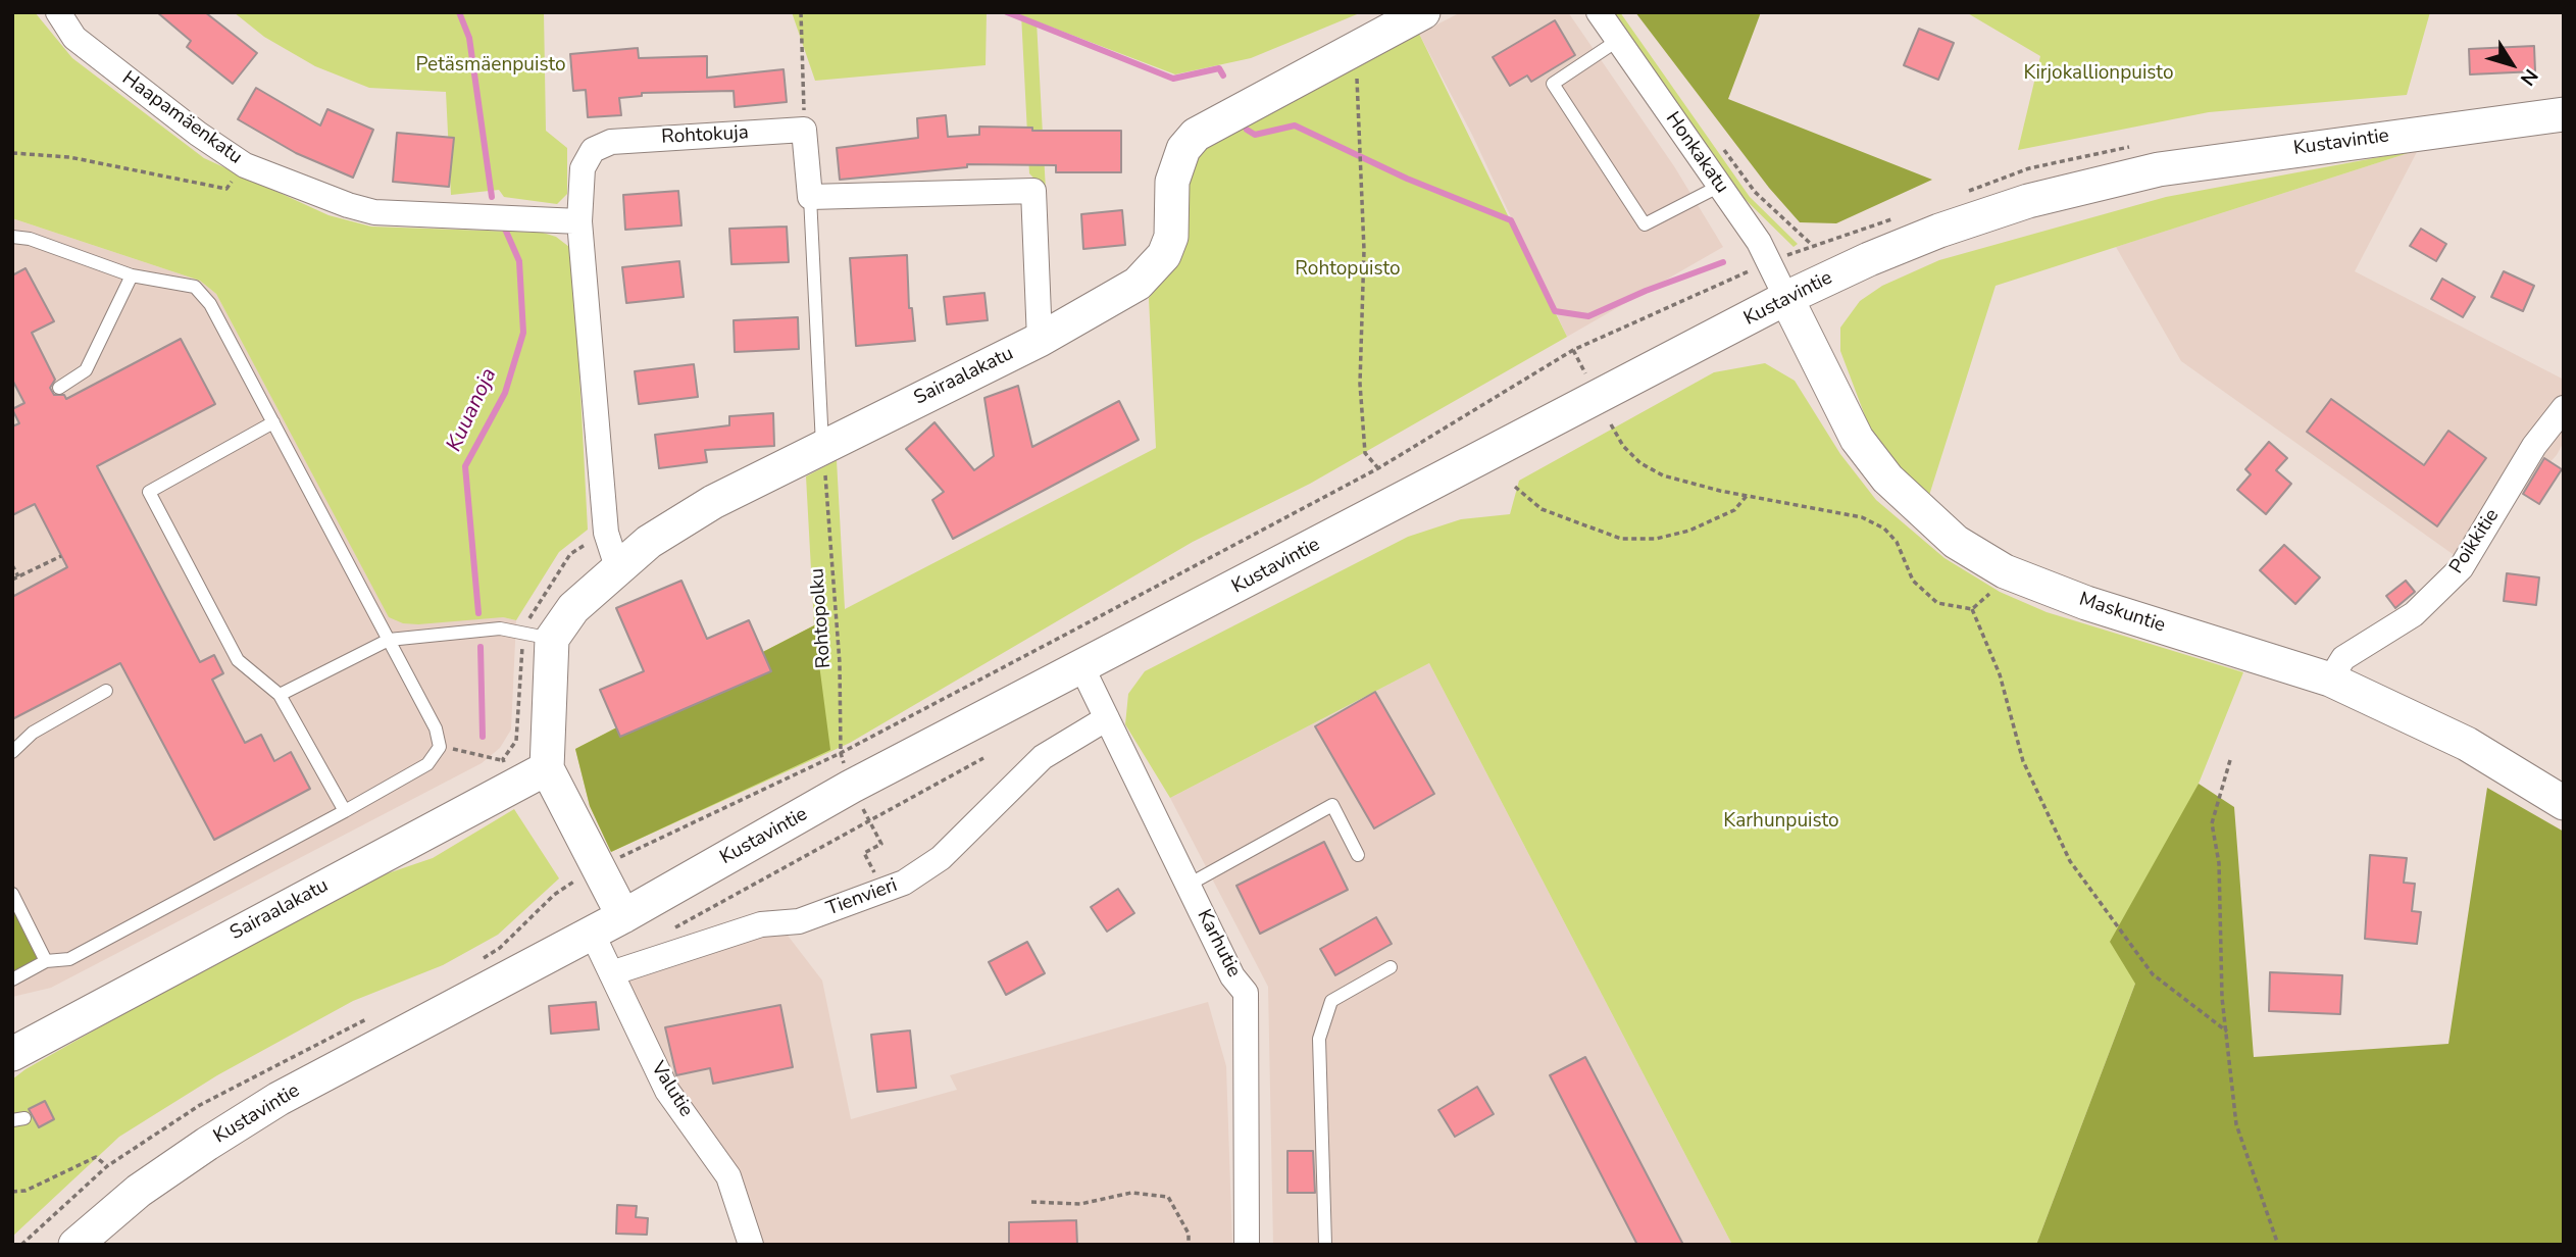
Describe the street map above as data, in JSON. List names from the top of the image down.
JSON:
{
  "streets": {
    "street": [
      "Haapamäenkatu",
      "Rohtokuja",
      "Kustavintie",
      "Honkakatu",
      "Sairaalakatu",
      "Poikkitie",
      "Maskuntie",
      "Tienvieri",
      "Karhutie",
      "Valutie"
    ],
    "path": ["Rohtopolku"]
  },
  "crossings": [
    ["Haapamäenkatu", "Rohtokuja"],
    ["Rohtokuja", "Sairaalakatu"],
    ["Kustavintie", "Honkakatu"],
    ["Kustavintie", "Sairaalakatu"],
    ["Kustavintie", "Maskuntie"],
    ["Kustavintie", "Rohtopolku"],
    ["Kustavintie", "Karhutie"],
    ["Kustavintie", "Valutie"],
    ["Honkakatu", "Maskuntie"],
    ["Sairaalakatu", "Rohtopolku"],
    ["Poikkitie", "Maskuntie"],
    ["Tienvieri", "Karhutie"],
    ["Tienvieri", "Valutie"]
  ],
  "water": ["Kuuanoja"],
  "parks": [
    "Petäsmäenpuisto",
    "Kirjokallionpuisto",
    "Rohtopuisto",
    "Karhunpuisto"
  ],
  "north": "bottom right"
}
